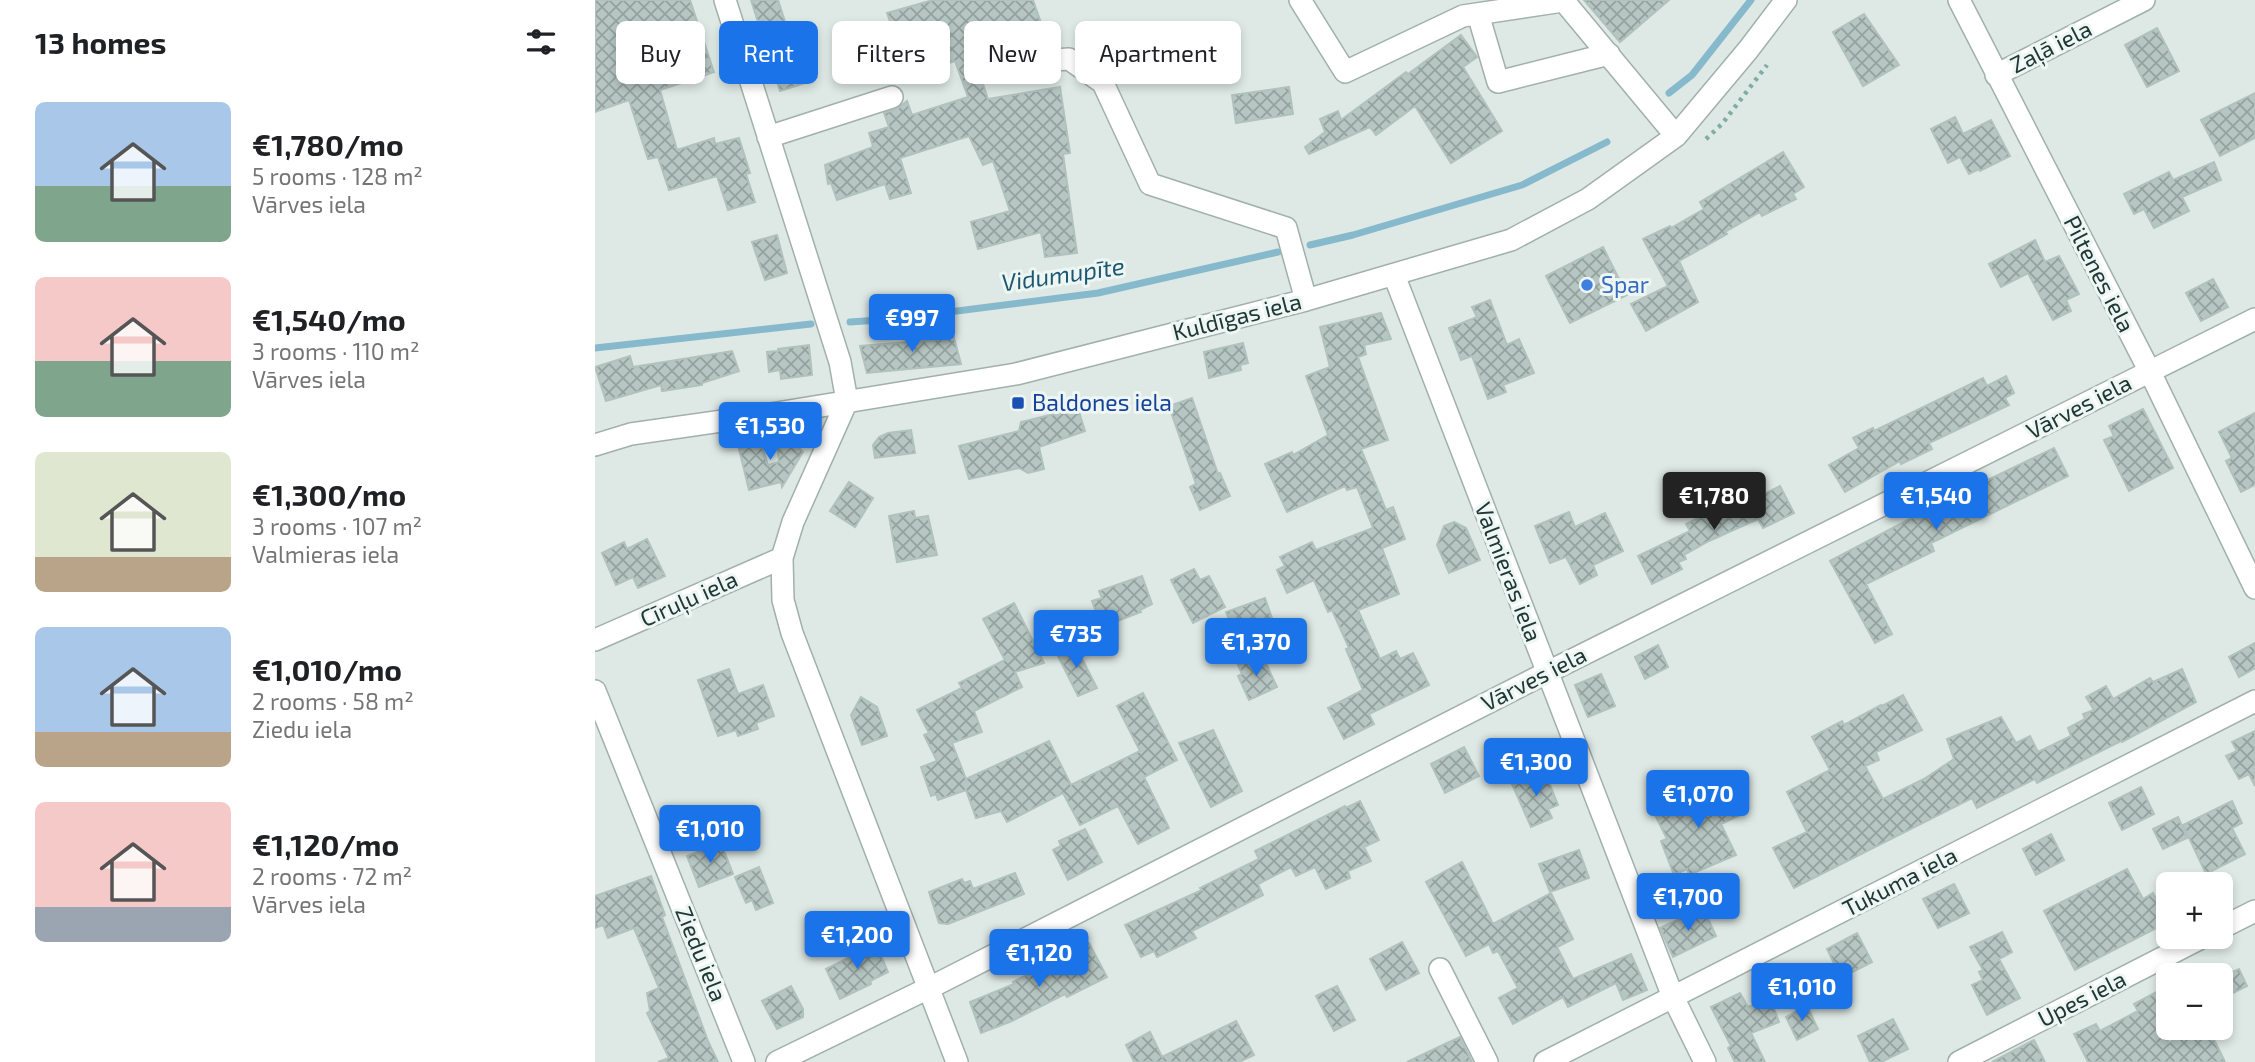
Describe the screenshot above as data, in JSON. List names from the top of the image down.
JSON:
{
  "streets": {
    "street": [
      "Zaļā iela",
      "Piltenes iela",
      "Kuldīgas iela",
      "Vārves iela",
      "Valmieras iela",
      "Cīruļu iela",
      "Tukuma iela",
      "Ziedu iela",
      "Upes iela"
    ]
  },
  "crossings": [
    ["Zaļā iela", "Piltenes iela"],
    ["Piltenes iela", "Vārves iela"],
    ["Kuldīgas iela", "Valmieras iela"],
    ["Vārves iela", "Valmieras iela"],
    ["Valmieras iela", "Tukuma iela"]
  ],
  "water": ["Vidumupīte"],
  "places": {
    "other": ["Spar"],
    "transit": ["Baldones iela"]
  },
  "page": {
    "heading": "13 homes",
    "chip": [
      "Buy",
      "Rent",
      "Filters",
      "New",
      "Apartment"
    ],
    "list": [
      {
        "name": "€1,780/mo",
        "note": "5 rooms · 128 m² · Vārves iela"
      },
      {
        "name": "€1,540/mo",
        "note": "3 rooms · 110 m² · Vārves iela"
      },
      {
        "name": "€1,300/mo",
        "note": "3 rooms · 107 m² · Valmieras iela"
      },
      {
        "name": "€1,010/mo",
        "note": "2 rooms · 58 m² · Ziedu iela"
      },
      {
        "name": "€1,120/mo",
        "note": "2 rooms · 72 m² · Vārves iela"
      }
    ],
    "price": [
      "€997",
      "€1,530",
      "€1,780",
      "€1,540",
      "€735",
      "€1,370",
      "€1,300",
      "€1,070",
      "€1,010",
      "€1,700",
      "€1,200",
      "€1,120",
      "€1,010"
    ],
    "map_buttons": ["+", "−"]
  }
}
